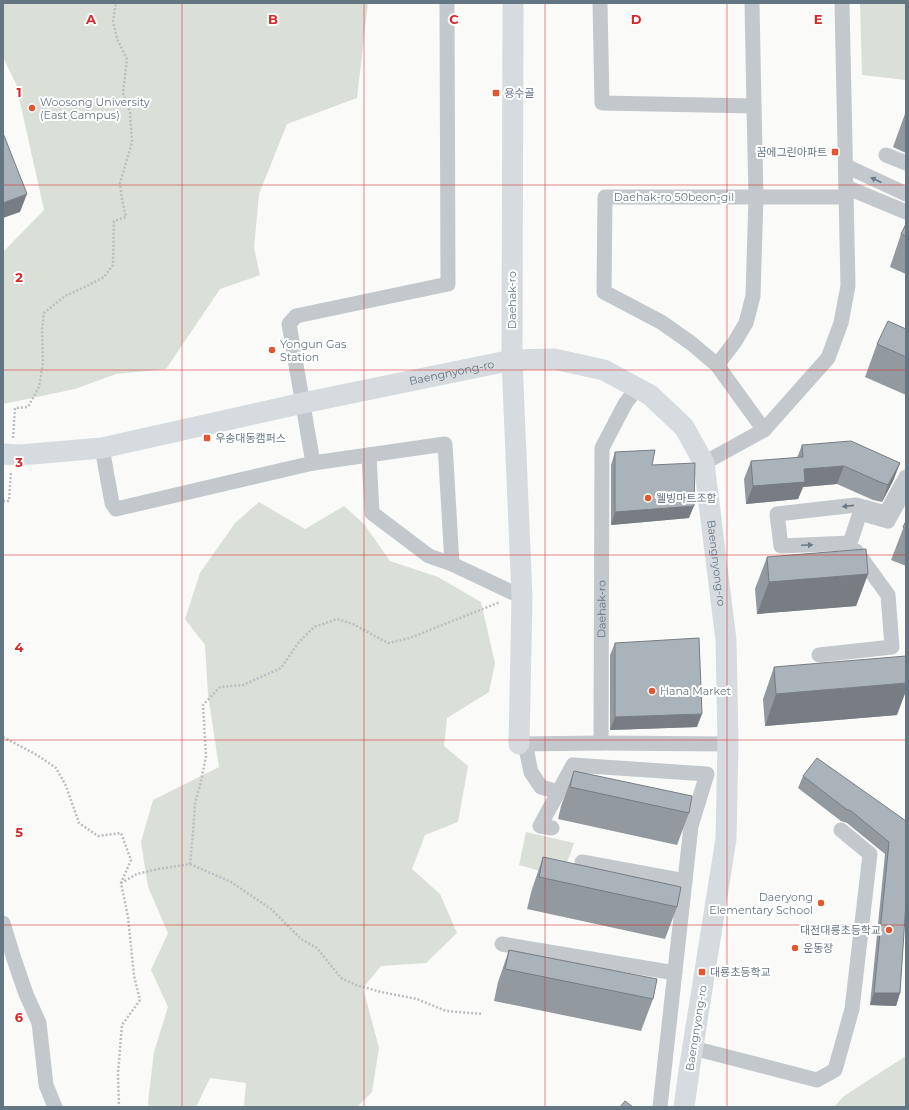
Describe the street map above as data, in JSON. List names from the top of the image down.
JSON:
{
  "streets": {
    "main road": ["Daehak-ro", "Baengnyong-ro"],
    "street": ["Daehak-ro 50beon-gil"]
  },
  "crossings": [
    ["Daehak-ro", "Baengnyong-ro"]
  ],
  "places": {
    "transit": [
      "용수골",
      "꿈에그린아파트",
      "우송대동캠퍼스",
      "대룡초등학교"
    ],
    "other": [
      "Woosong University (East Campus)",
      "Yongun Gas Station",
      "웰빙마트조합",
      "Hana Market",
      "Daeryong Elementary School",
      "대전대룡초등학교",
      "운동장"
    ]
  },
  "grid": {
    "columns": [
      "A",
      "B",
      "C",
      "D",
      "E"
    ],
    "rows": [
      "1",
      "2",
      "3",
      "4",
      "5",
      "6"
    ]
  }
}
